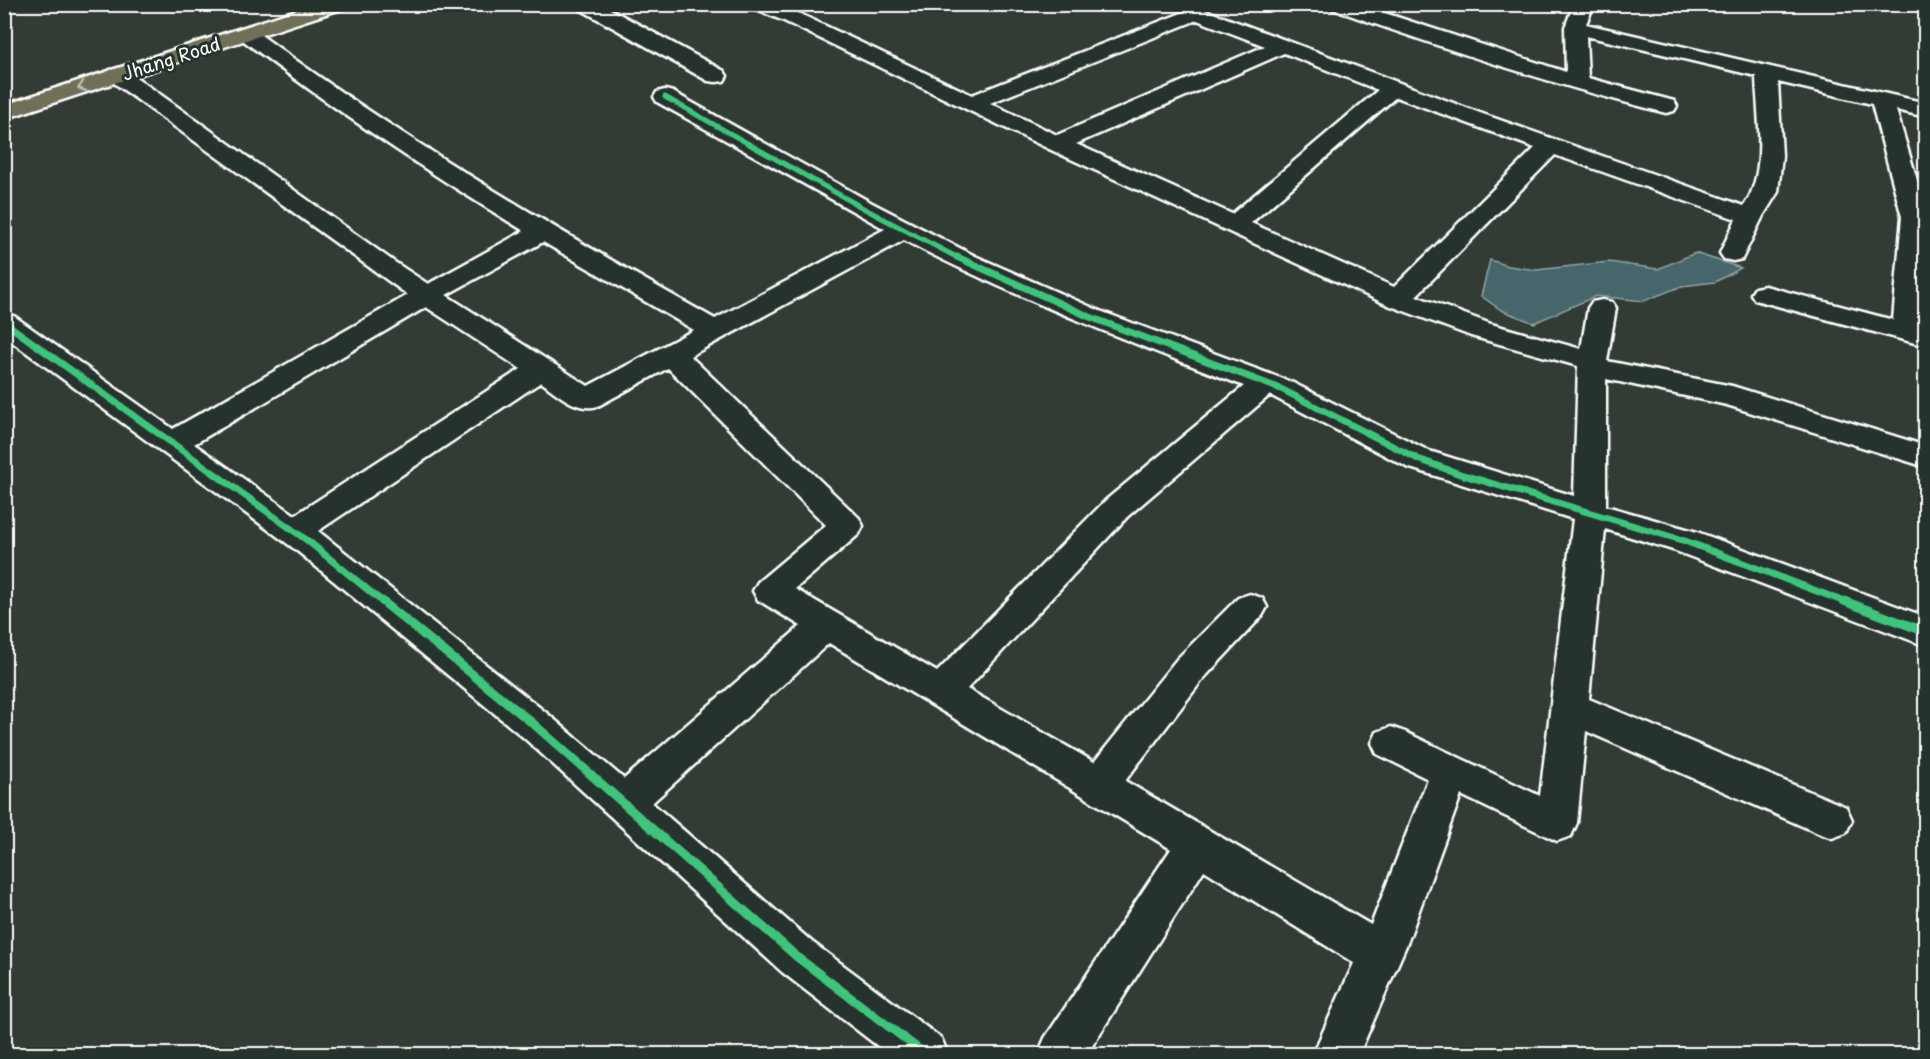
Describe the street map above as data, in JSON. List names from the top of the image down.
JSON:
{
  "streets": {
    "main road": ["Jhang Road"]
  }
}
